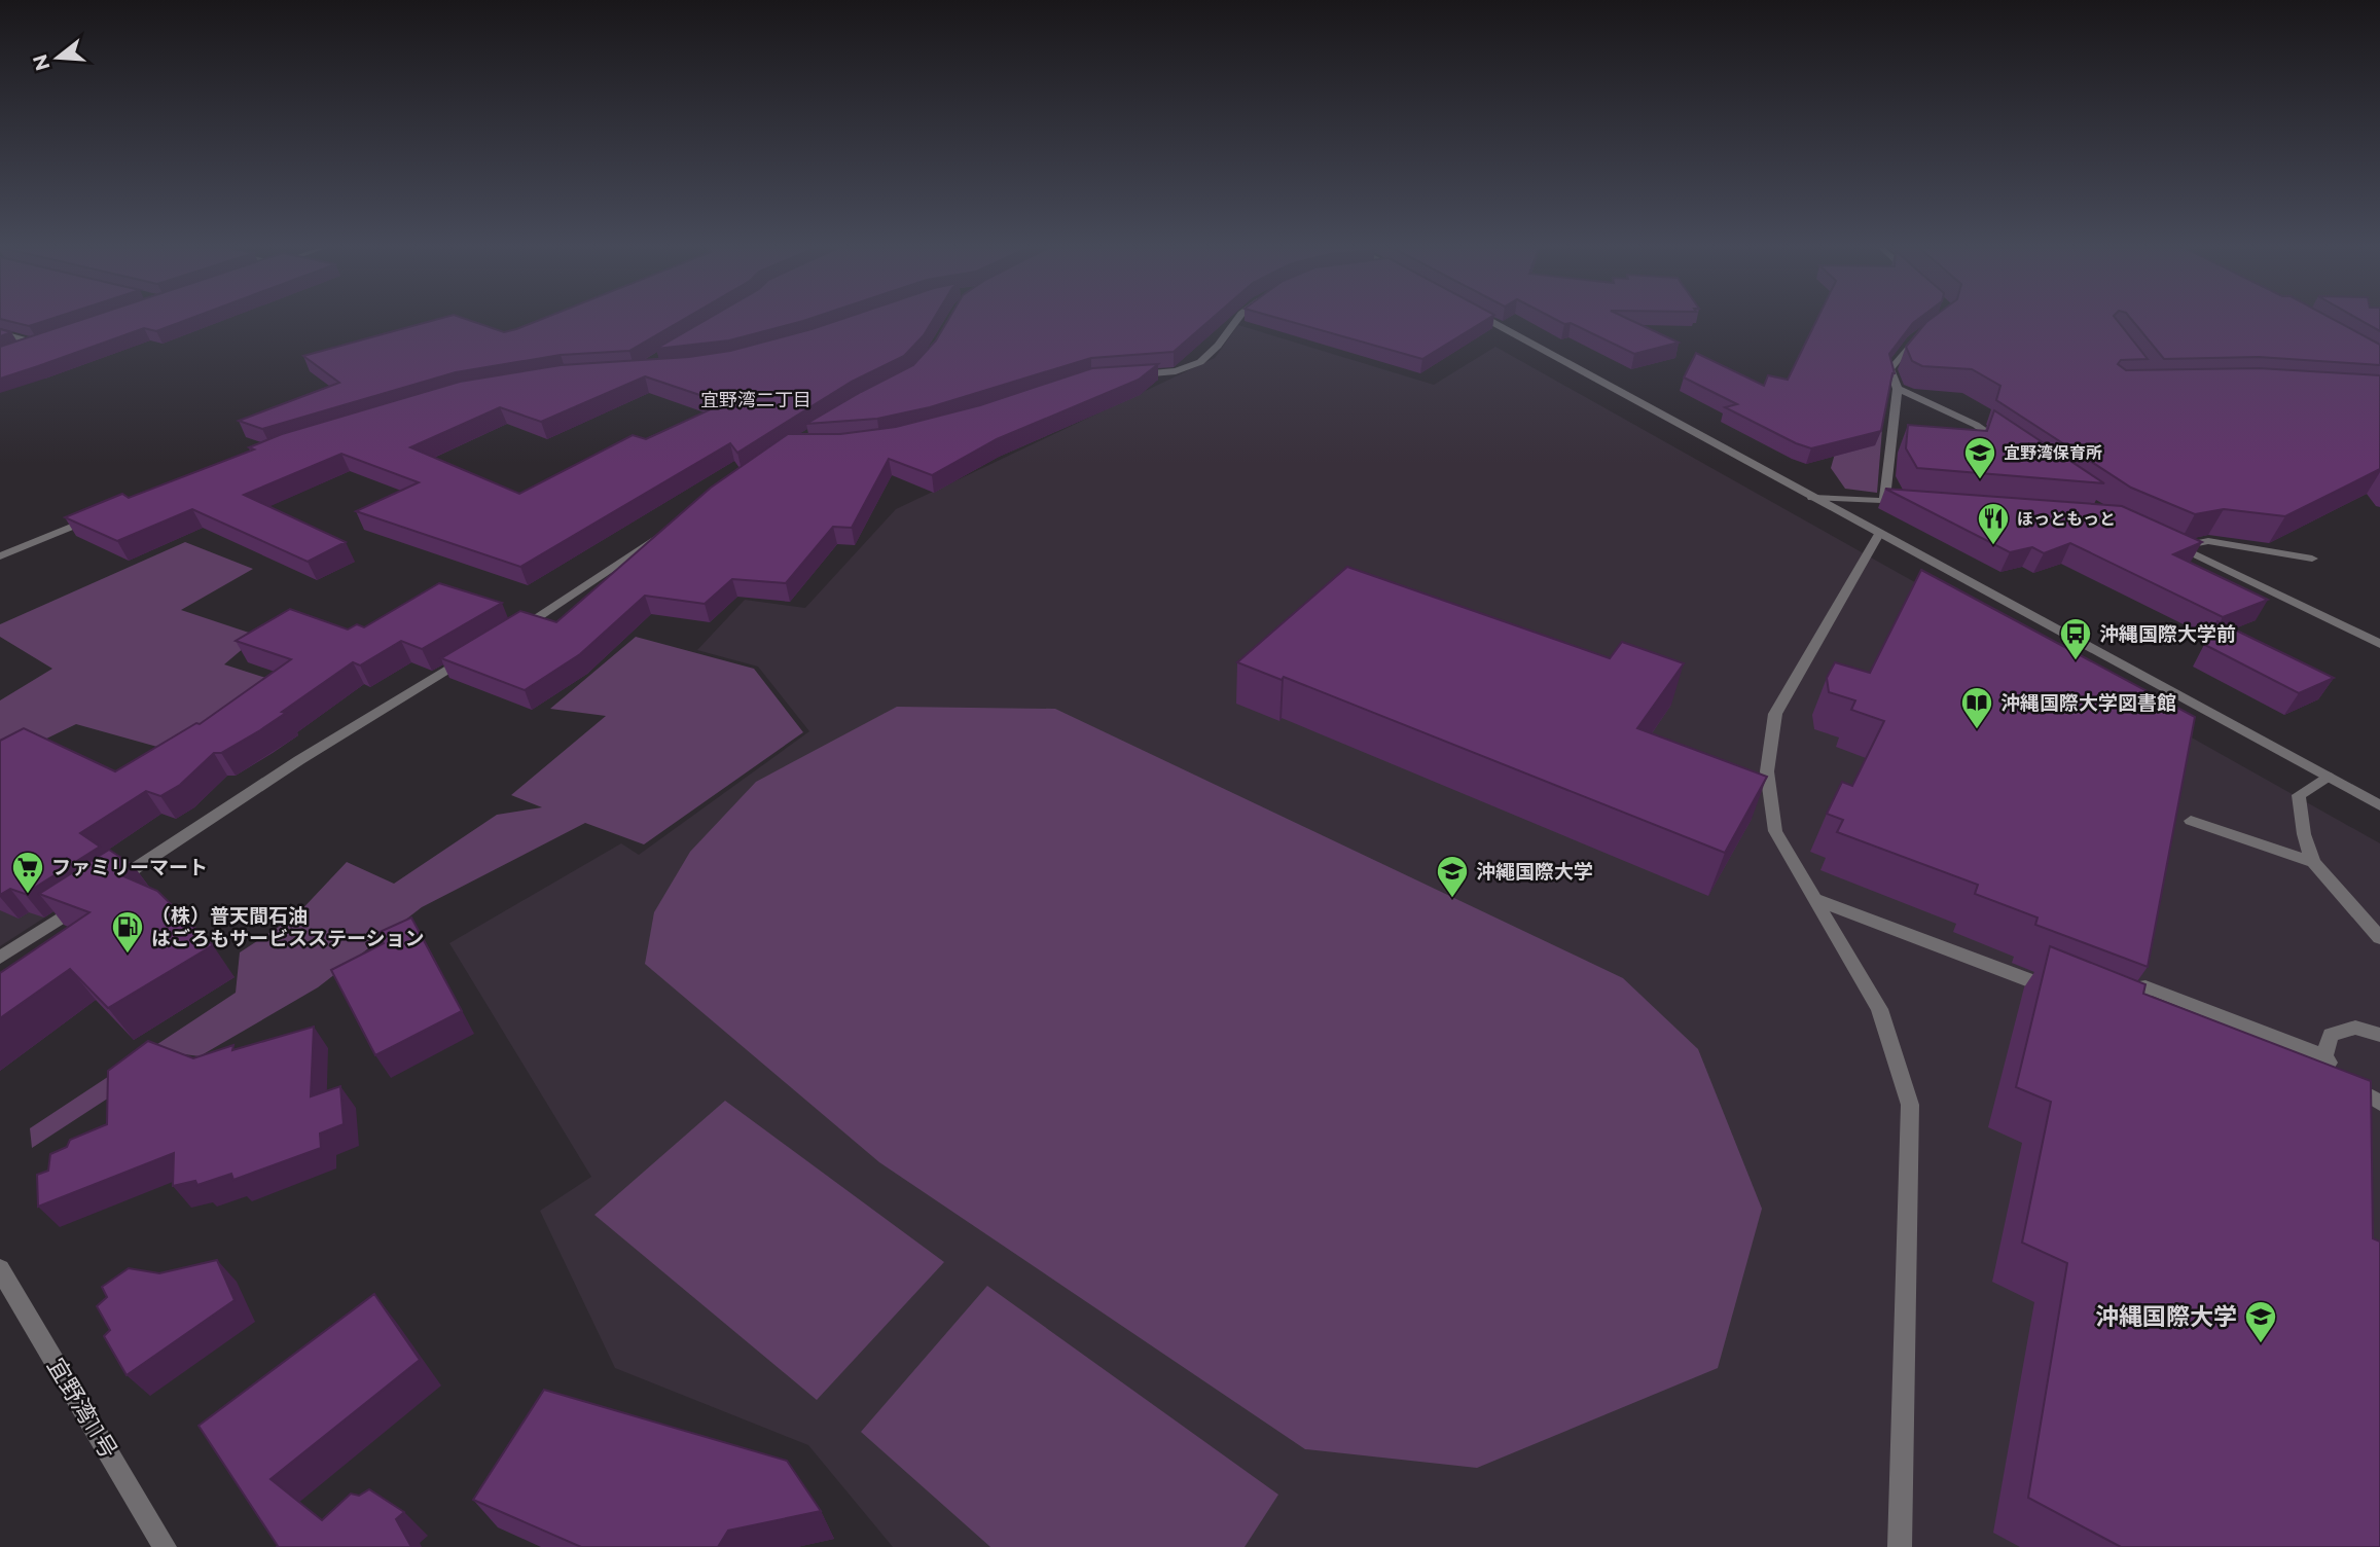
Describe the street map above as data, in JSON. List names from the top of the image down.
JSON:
{
  "streets": {
    "street": ["宜野湾11号"]
  },
  "districts": ["宜野湾二丁目"],
  "places": {
    "school or university": ["宜野湾保育所", "沖繩国際大学", "沖縄国際大学"],
    "restaurant": ["ほっともっと"],
    "bus stop": ["沖縄国際大学前"],
    "library": ["沖縄国際大学図書館"],
    "supermarket": ["ファミリーマート"],
    "fuel station": ["（株）普天間石油 はごろもサービスステーション"]
  },
  "north": "left"
}
